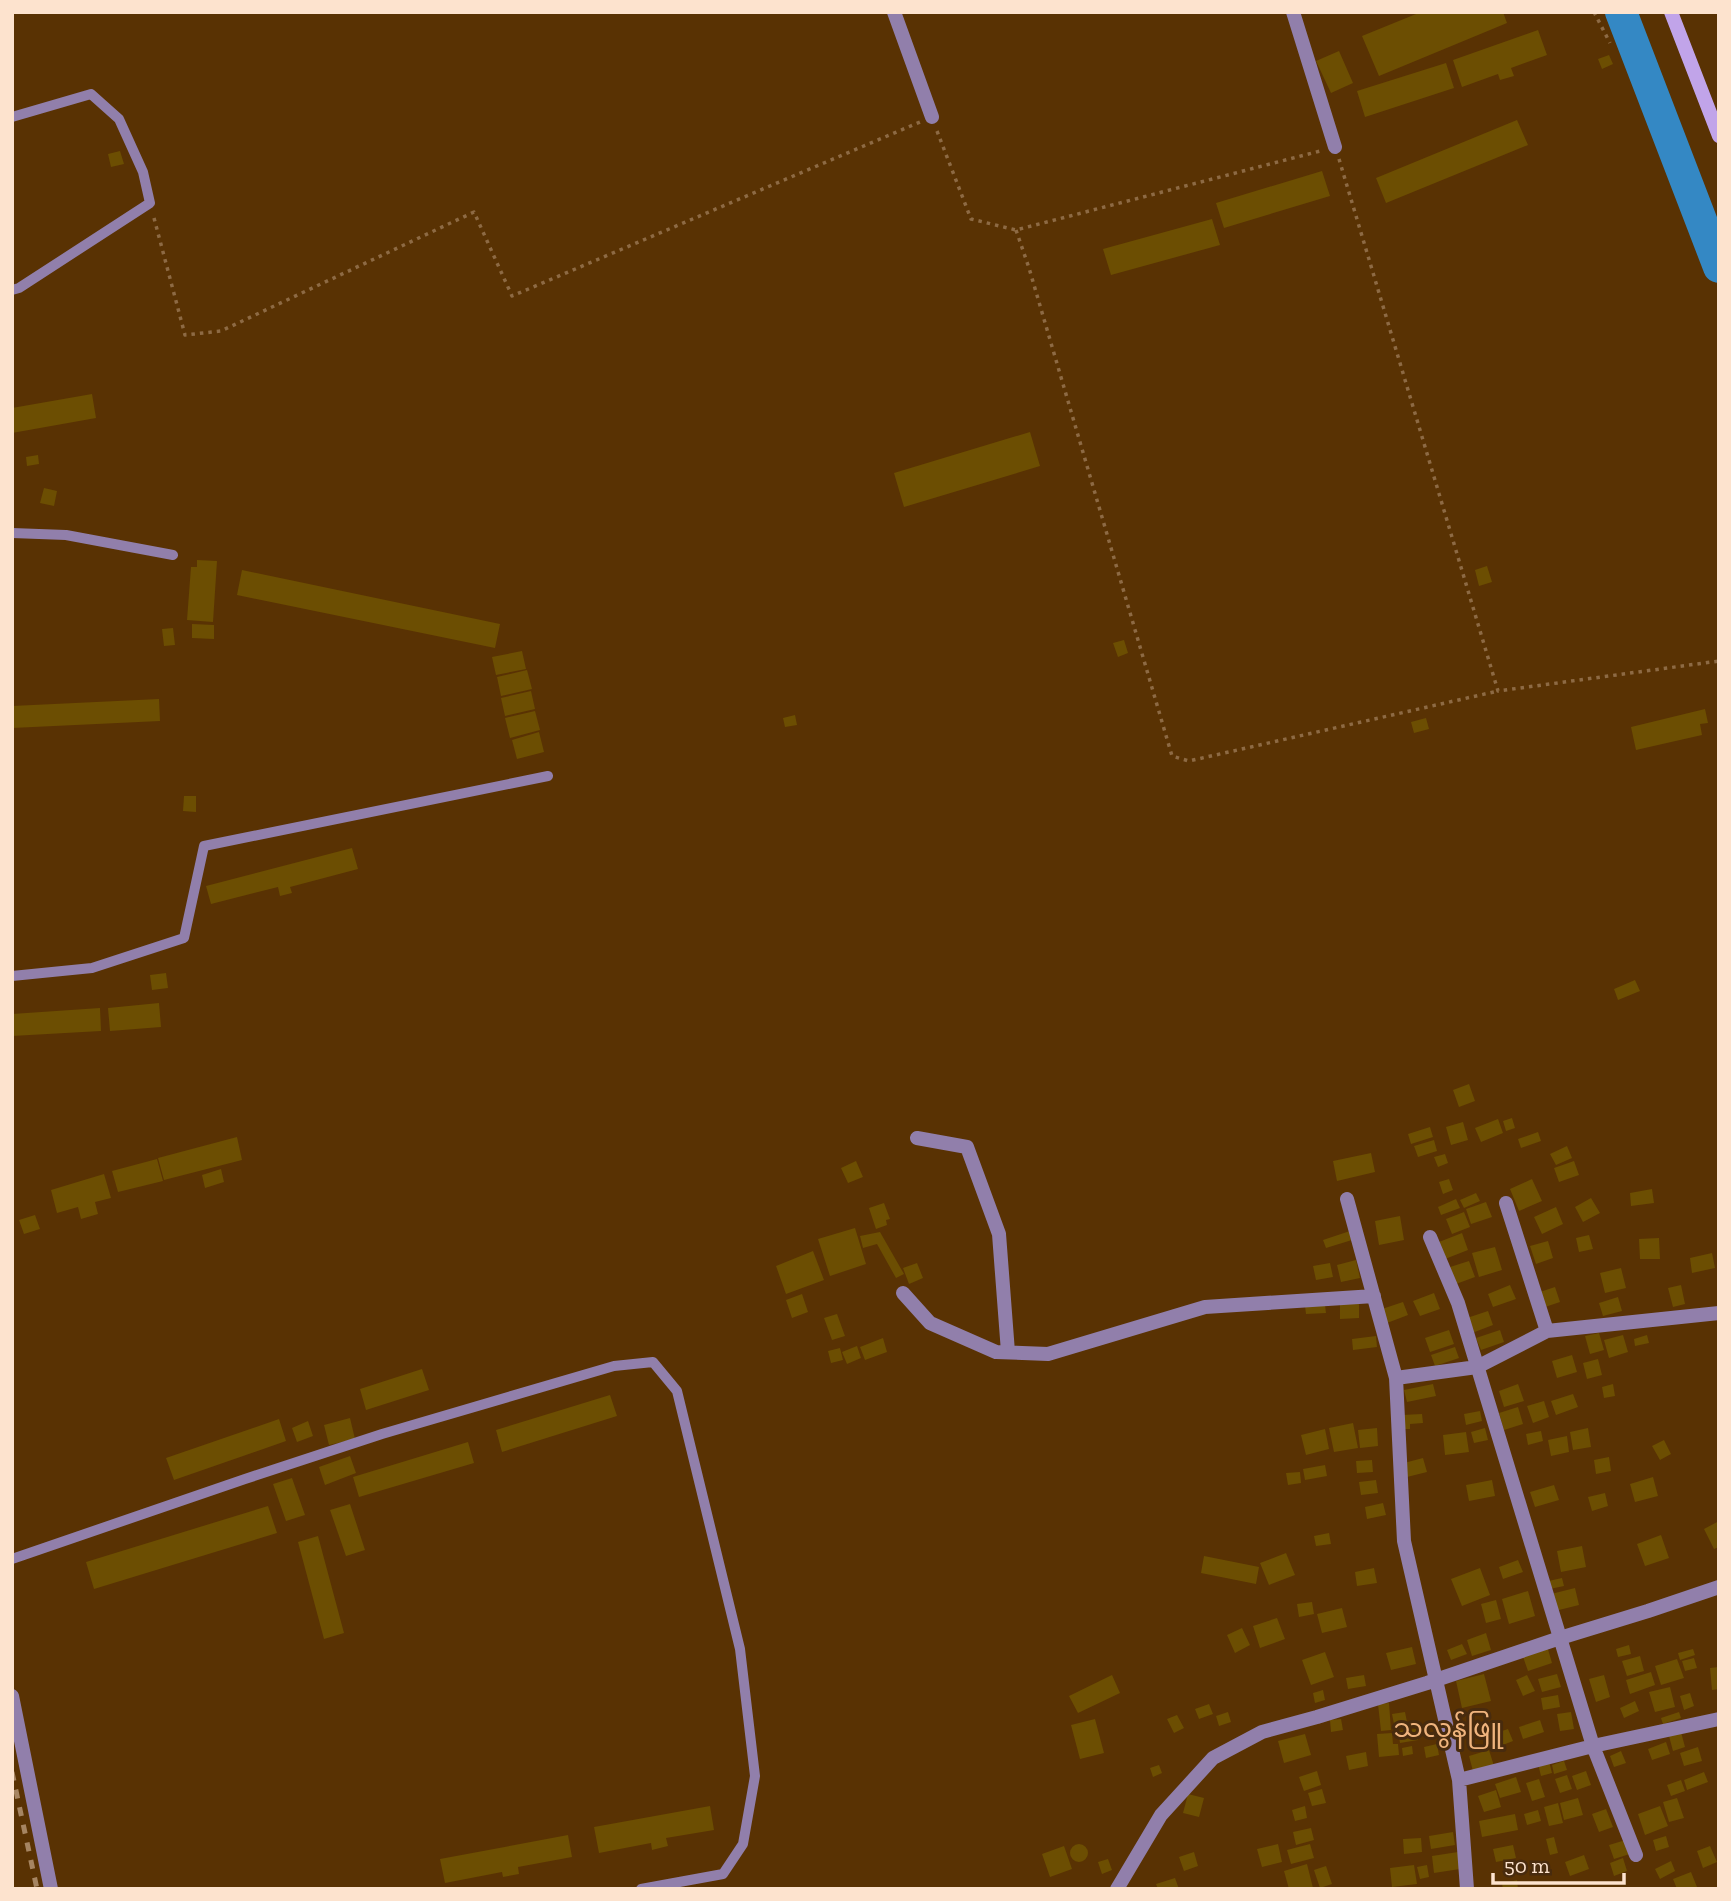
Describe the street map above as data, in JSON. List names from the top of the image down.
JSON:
{
  "districts": ["သလွန်ဖြူ"],
  "scale_bar": "50 m"
}
